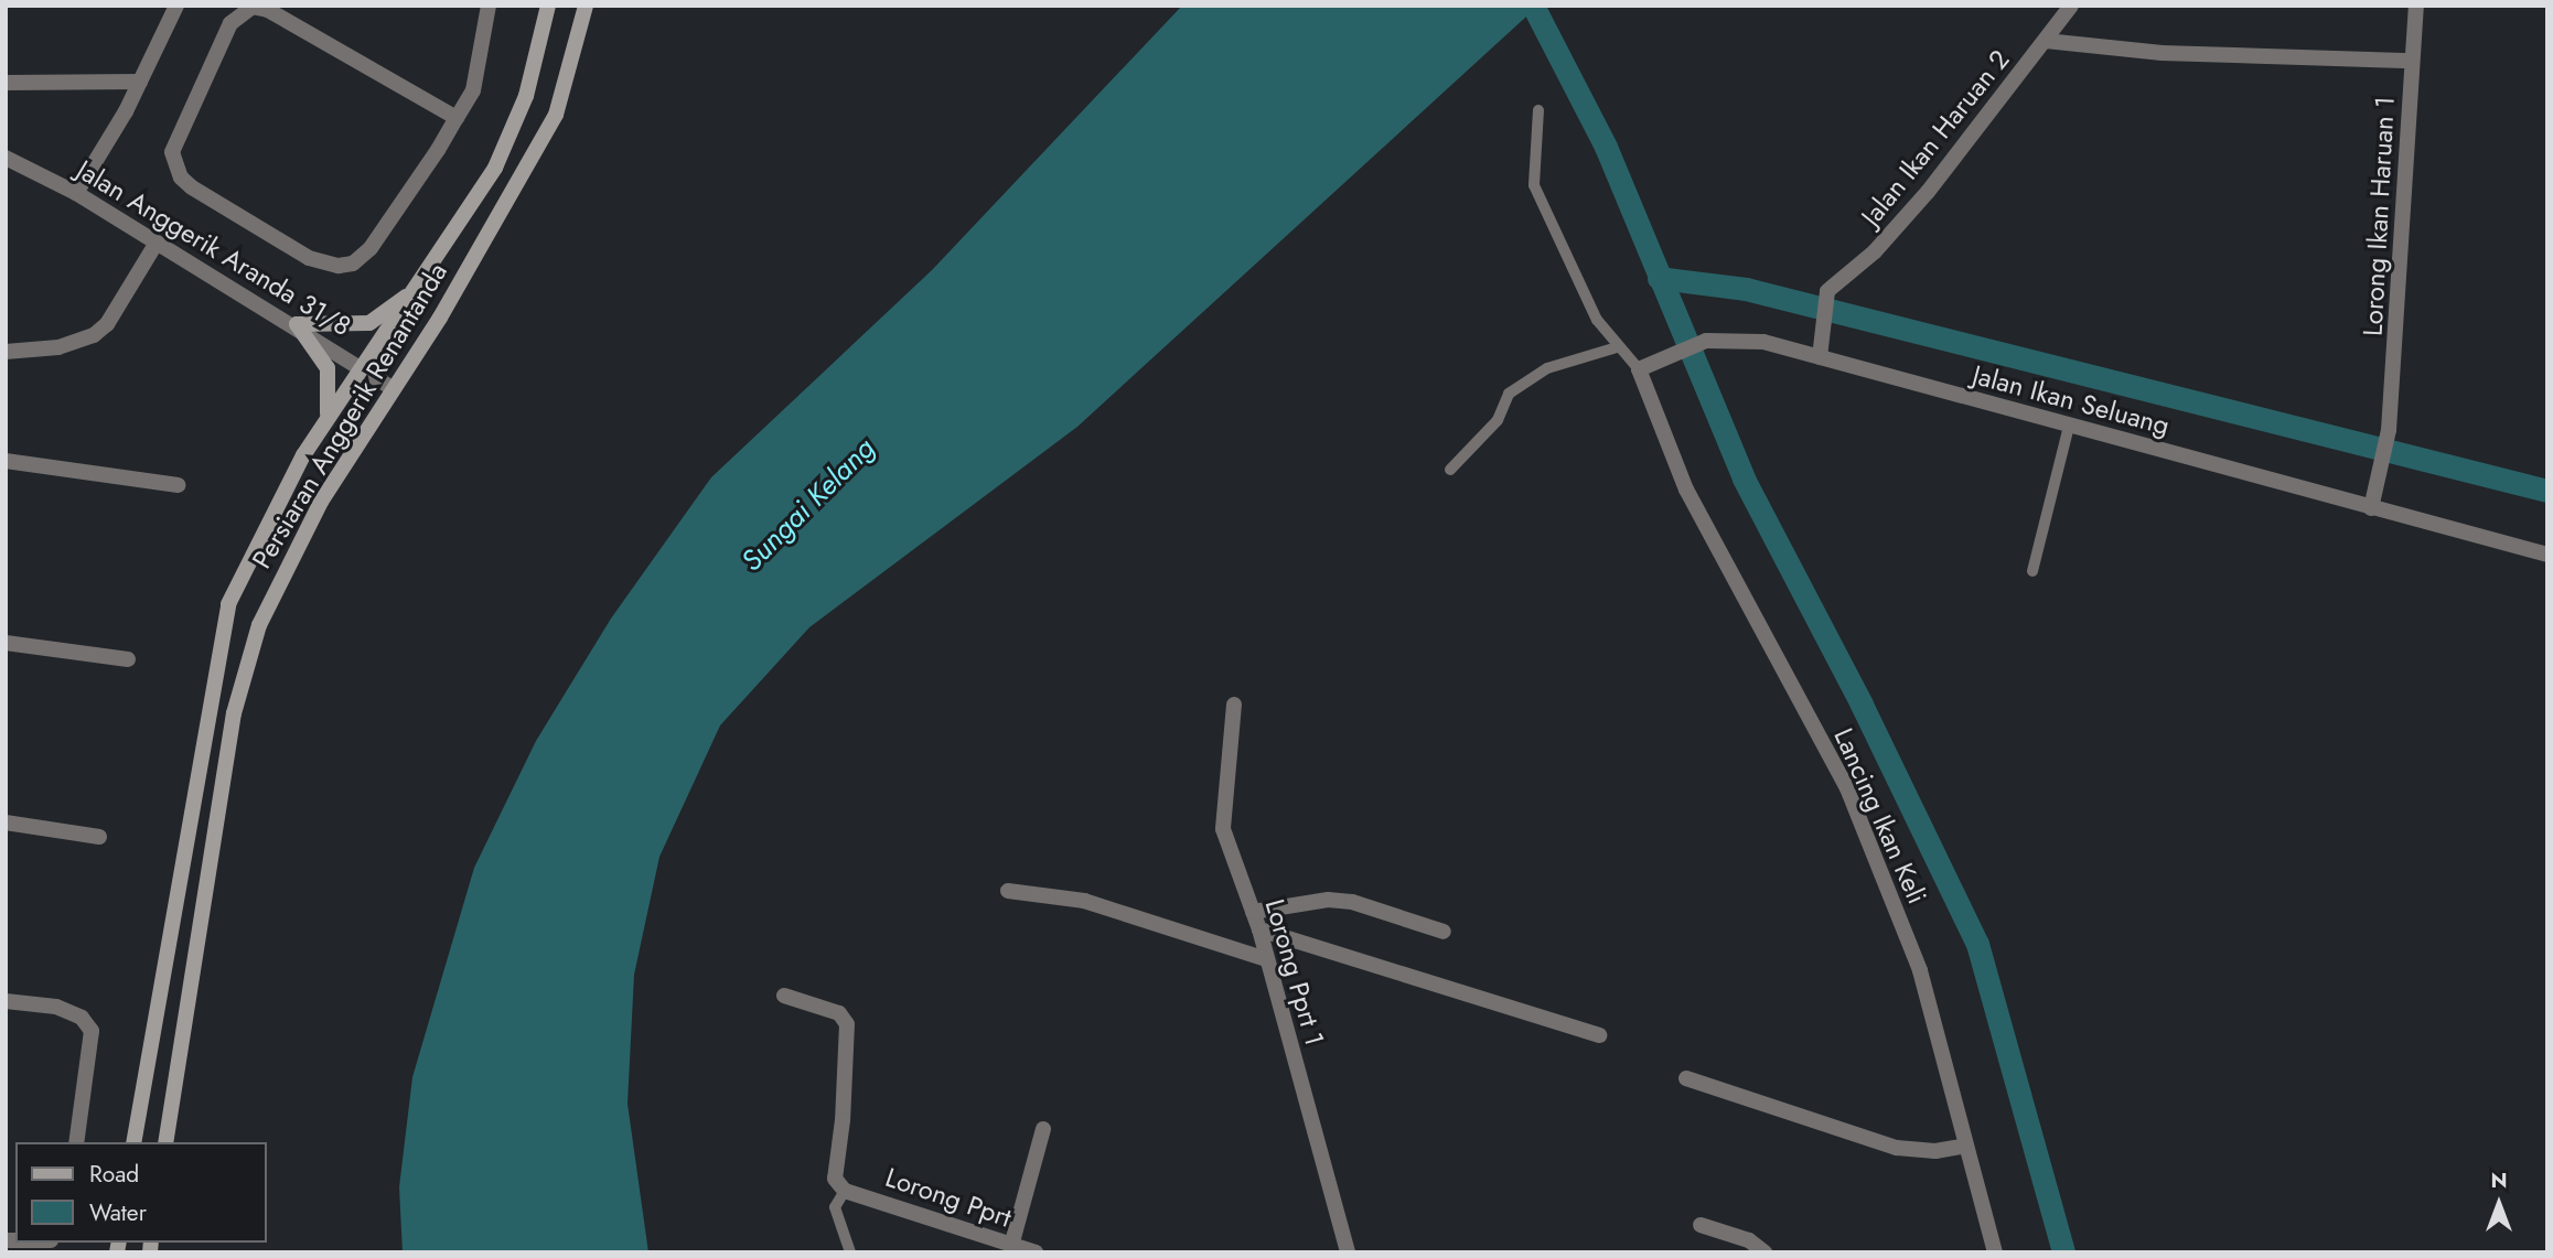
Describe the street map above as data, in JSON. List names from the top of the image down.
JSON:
{
  "streets": {
    "main road": ["Persiaran Anggerik Renantanda"],
    "street": [
      "Jalan Ikan Haruan 2",
      "Lorong Ikan Haruan 1",
      "Jalan Anggerik Aranda 31/8",
      "Jalan Ikan Seluang",
      "Lancing Ikan Keli",
      "Lorong Pprt 1",
      "Lorong Pprt"
    ]
  },
  "crossings": [
    ["Jalan Ikan Haruan 2", "Jalan Ikan Seluang"],
    ["Lorong Ikan Haruan 1", "Jalan Ikan Seluang"],
    ["Jalan Anggerik Aranda 31/8", "Persiaran Anggerik Renantanda"],
    ["Jalan Ikan Seluang", "Lancing Ikan Keli"]
  ],
  "water": ["Sungai Kelang"],
  "legend": ["Road", "Water"],
  "north": "top"
}
